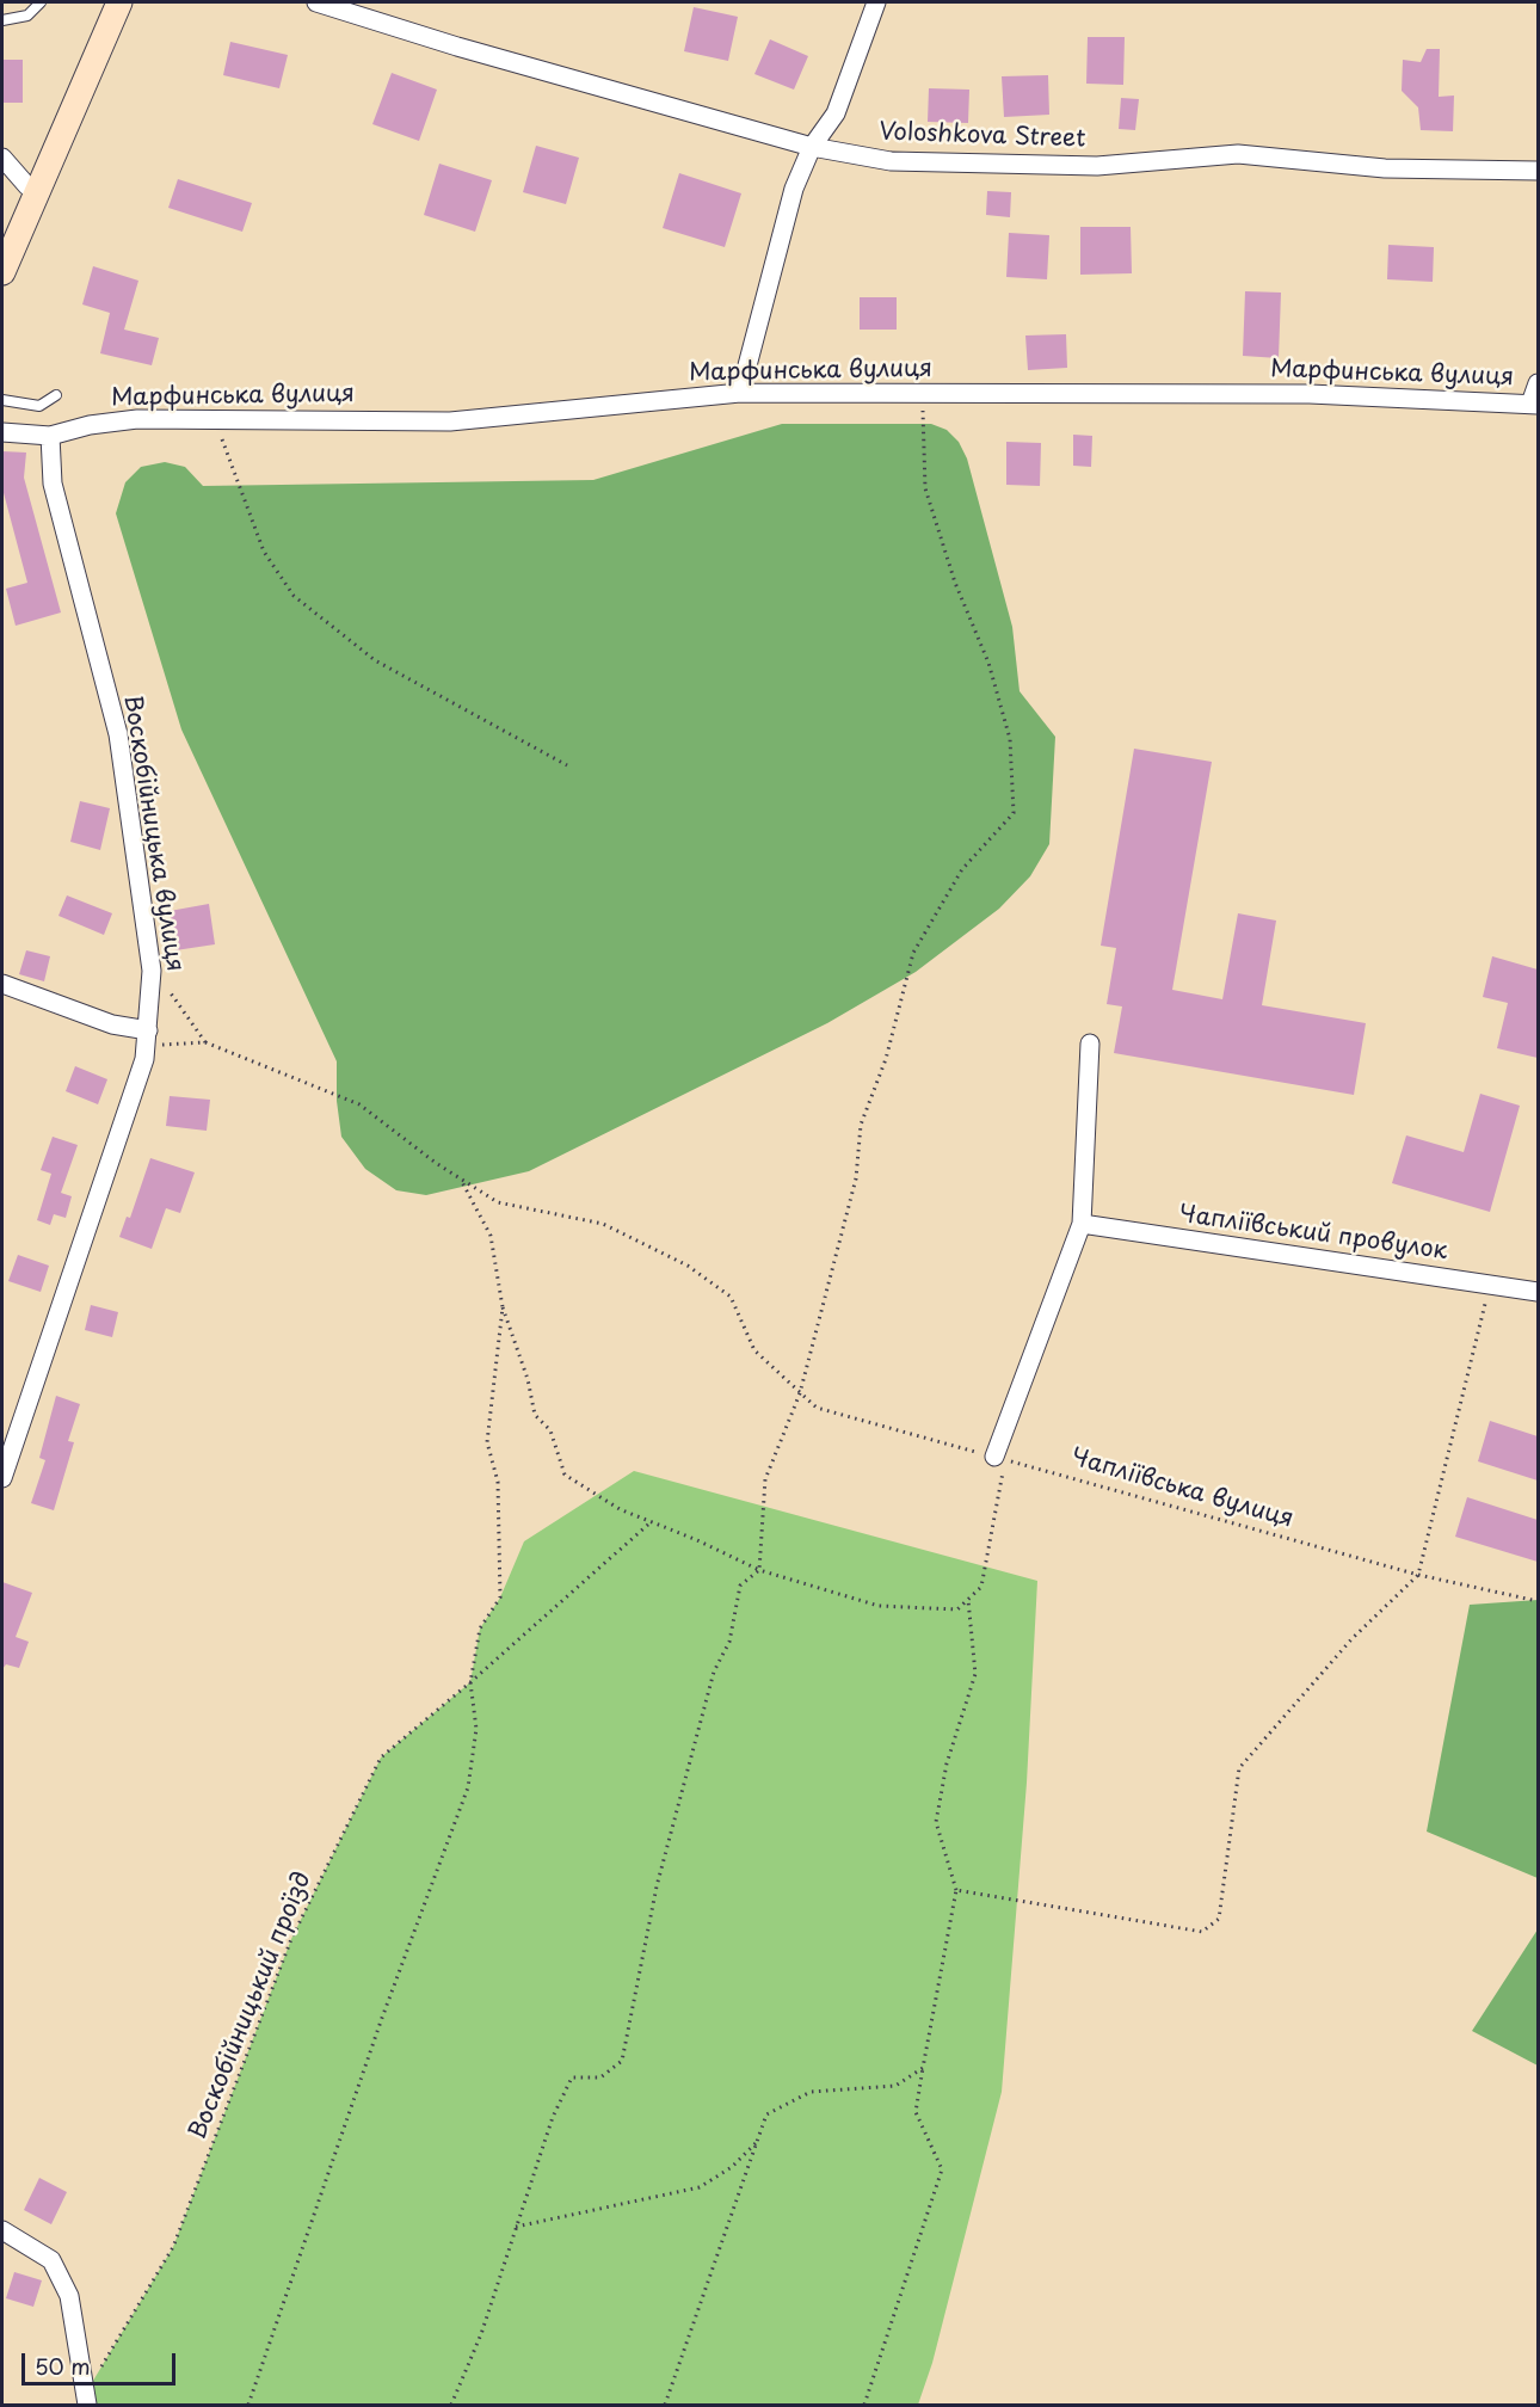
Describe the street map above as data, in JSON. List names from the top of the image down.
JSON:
{
  "streets": {
    "street": [
      "Voloshkova Street",
      "Марфинська вулиця",
      "Воскобійницька вулиця",
      "Чапліївський провулок"
    ],
    "path": ["Чапліївська вулиця", "Воскобійницький проїзд"]
  },
  "crossings": [
    ["Марфинська вулиця", "Воскобійницька вулиця"]
  ],
  "scale_bar": "50 m"
}
